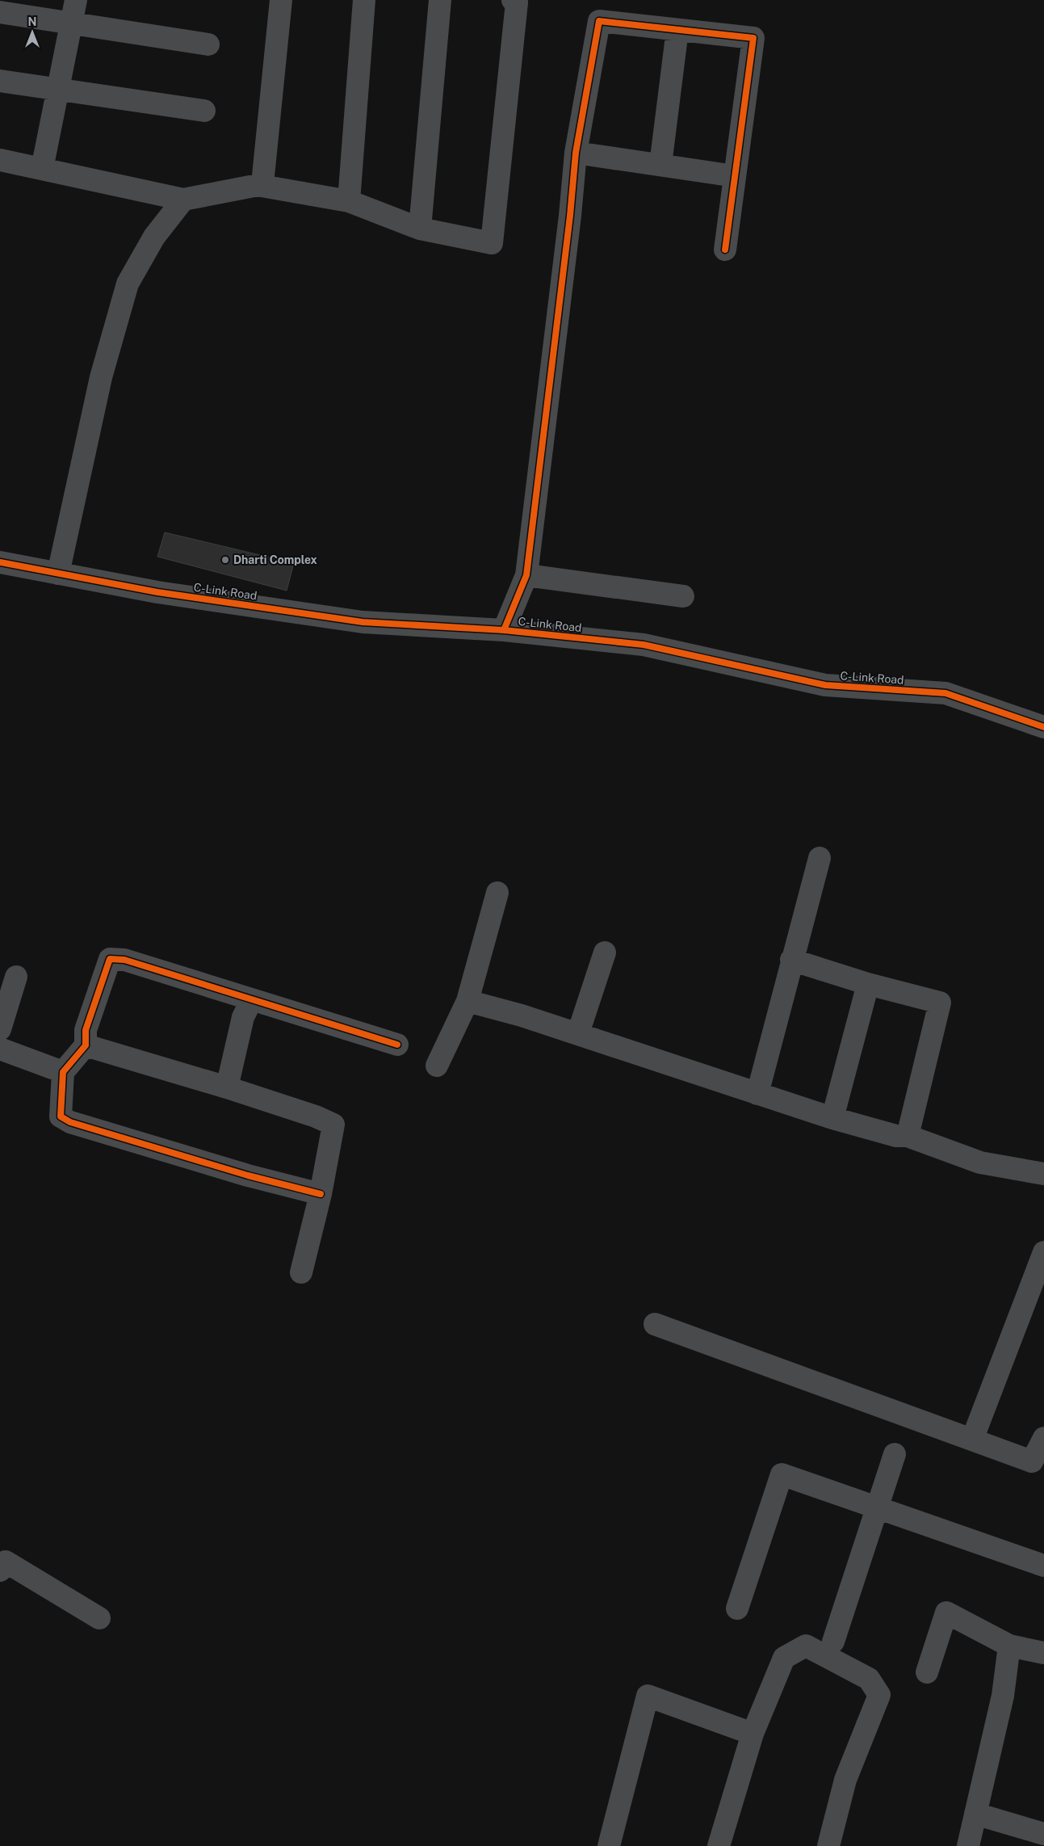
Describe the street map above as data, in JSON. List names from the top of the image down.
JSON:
{
  "streets": {
    "street": ["C-Link Road"]
  },
  "places": ["Dharti Complex"],
  "north": "top"
}
